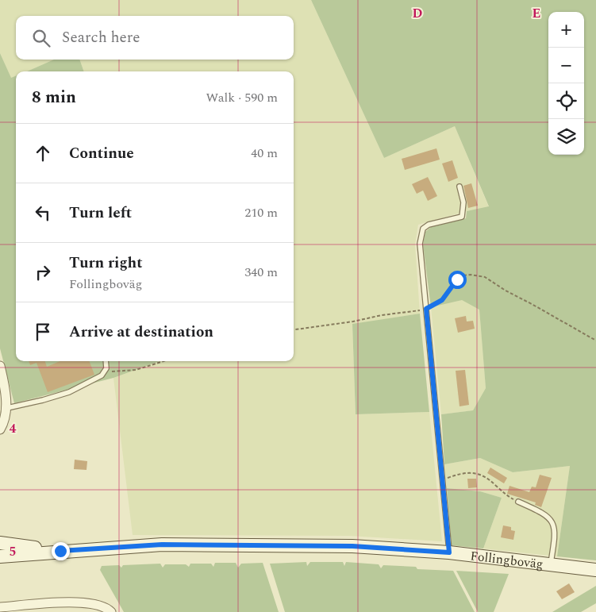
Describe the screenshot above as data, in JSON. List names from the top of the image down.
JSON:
{
  "streets": {
    "main road": ["Follingboväg"]
  },
  "page": {
    "map_buttons": ["+", "−"],
    "search": "Search here",
    "heading": ["8 min", "Walk · 590 m"],
    "list": [
      ["Continue", "40 m"],
      ["Turn left", "210 m"],
      ["Turn right", "Follingboväg", "340 m"],
      "Arrive at destination"
    ]
  },
  "grid": {
    "columns": ["D", "E"],
    "rows": ["4", "5"]
  }
}
